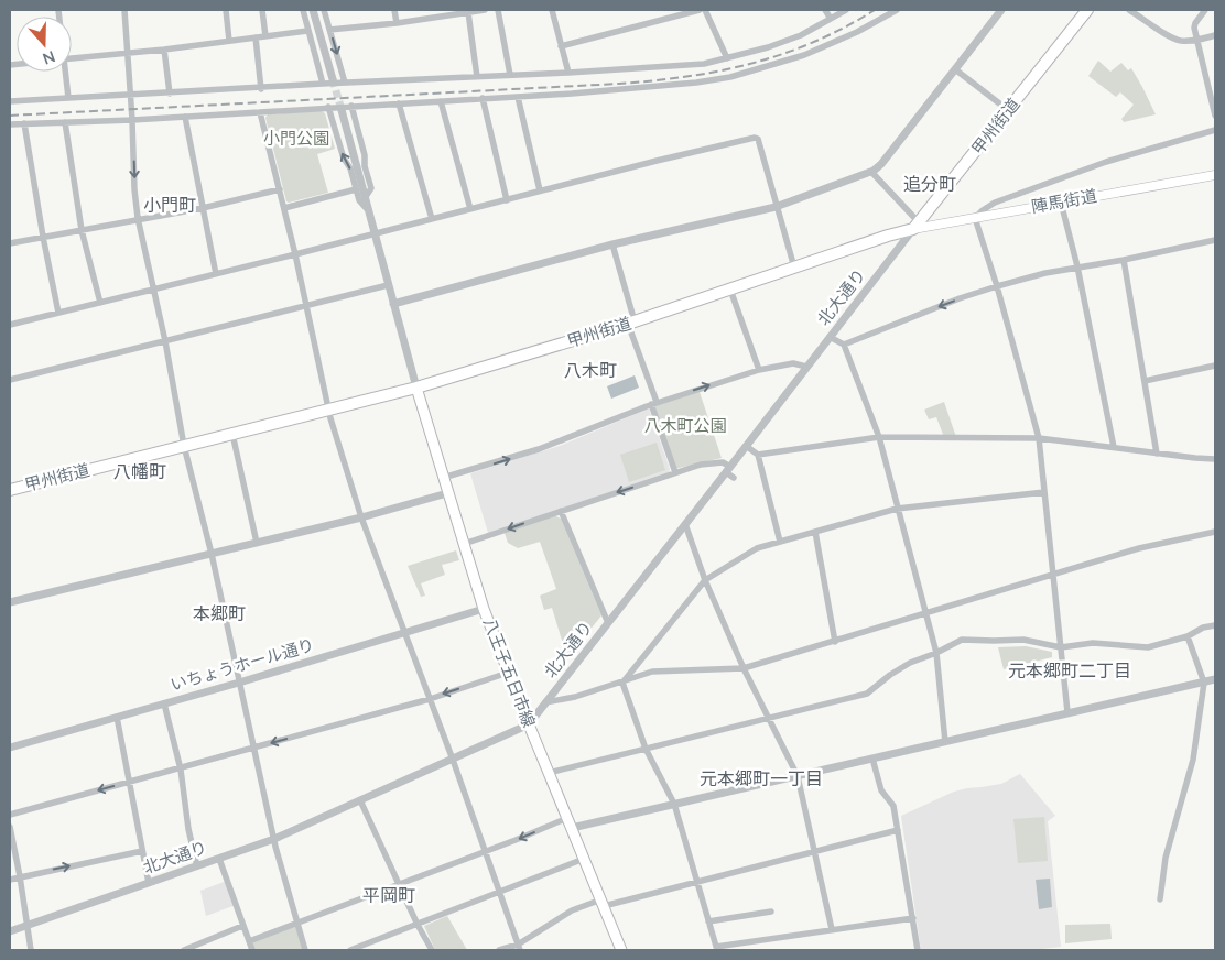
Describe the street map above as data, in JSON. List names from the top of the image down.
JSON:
{
  "streets": {
    "highway": ["甲州街道"],
    "main road": ["陣馬街道", "八王子五日市線"],
    "street": ["北大通り", "いちょうホール通り"]
  },
  "crossings": [
    ["甲州街道", "陣馬街道"],
    ["甲州街道", "北大通り"],
    ["甲州街道", "八王子五日市線"],
    ["陣馬街道", "北大通り"],
    ["北大通り", "八王子五日市線"],
    ["いちょうホール通り", "八王子五日市線"]
  ],
  "districts": [
    "追分町",
    "小門町",
    "八木町",
    "八幡町",
    "本郷町",
    "元本郷町二丁目",
    "元本郷町一丁目",
    "平岡町"
  ],
  "parks": ["小門公園", "八木町公園"],
  "north": "bottom"
}
